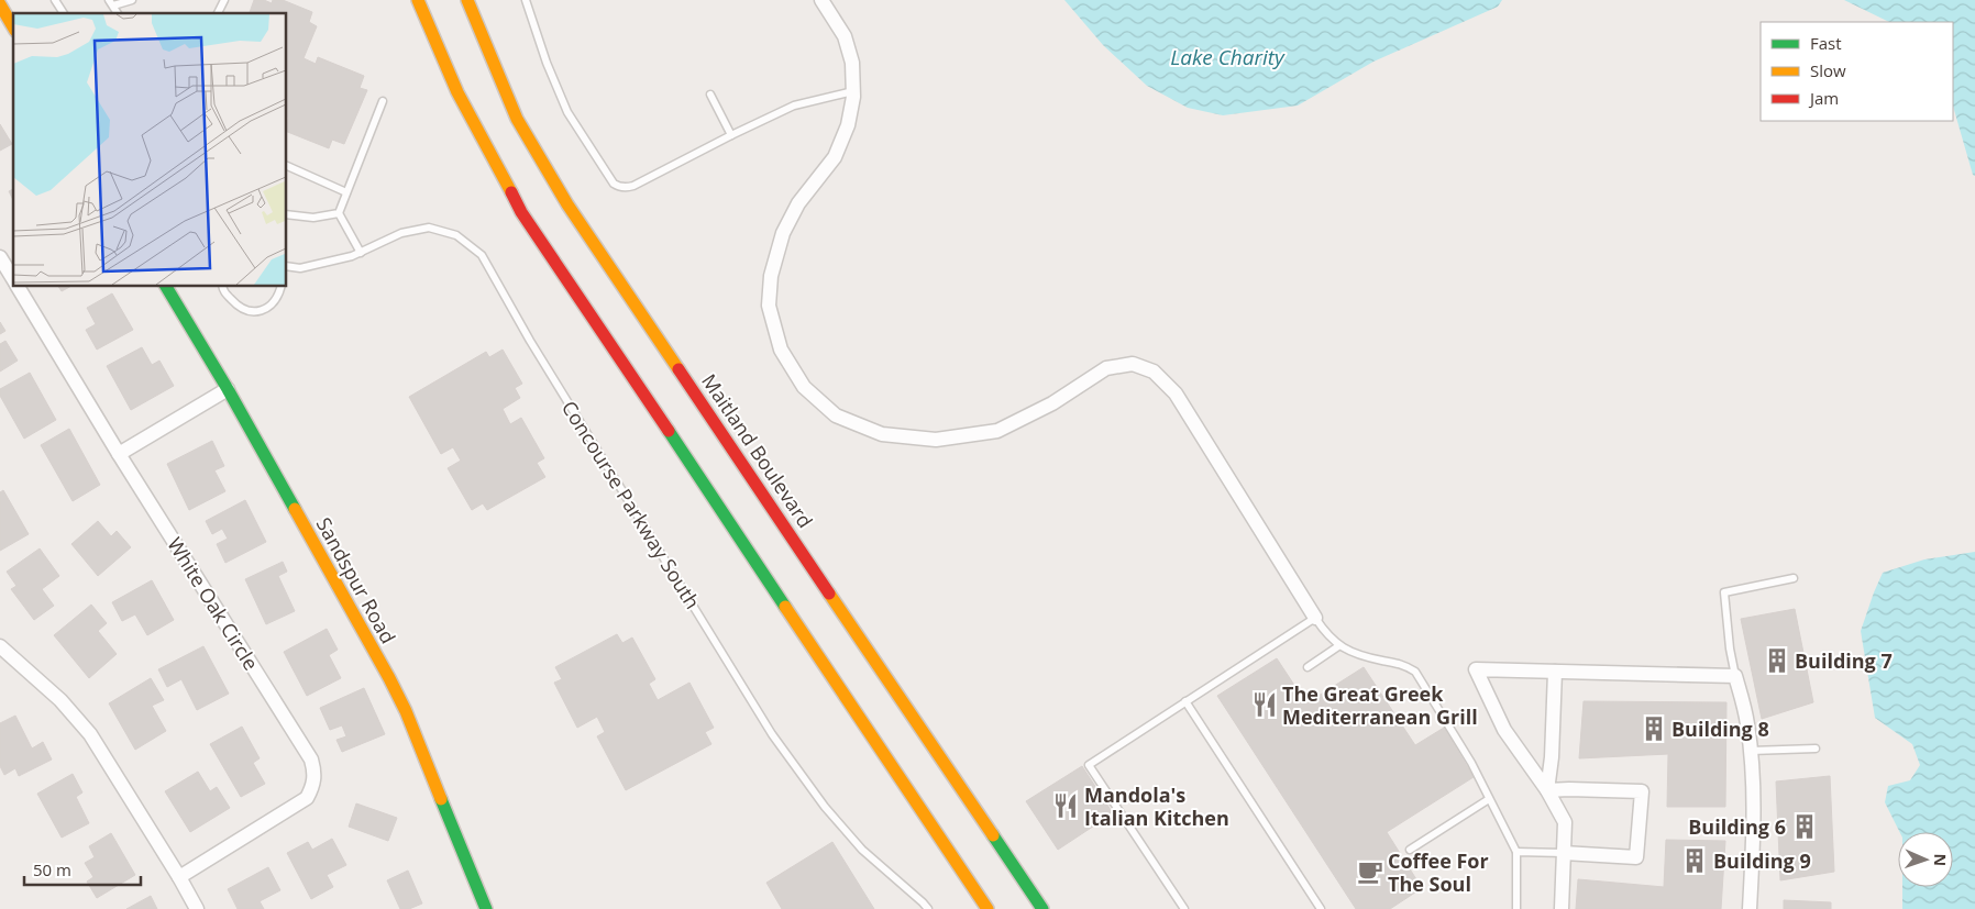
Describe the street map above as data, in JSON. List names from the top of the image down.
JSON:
{
  "streets": {
    "main road": ["Maitland Boulevard", "Sandspur Road"],
    "street": ["White Oak Circle"],
    "lane": ["Concourse Parkway South"]
  },
  "water": ["Lake Charity"],
  "places": {
    "building": [
      "Building 7",
      "Building 8",
      "Building 6",
      "Building 9"
    ],
    "restaurant": ["The Great Greek Mediterranean Grill", "Mandola's Italian Kitchen"],
    "cafe": ["Coffee For The Soul"]
  },
  "legend": ["Fast", "Slow", "Jam"],
  "scale_bar": "50 m",
  "north": "right"
}
